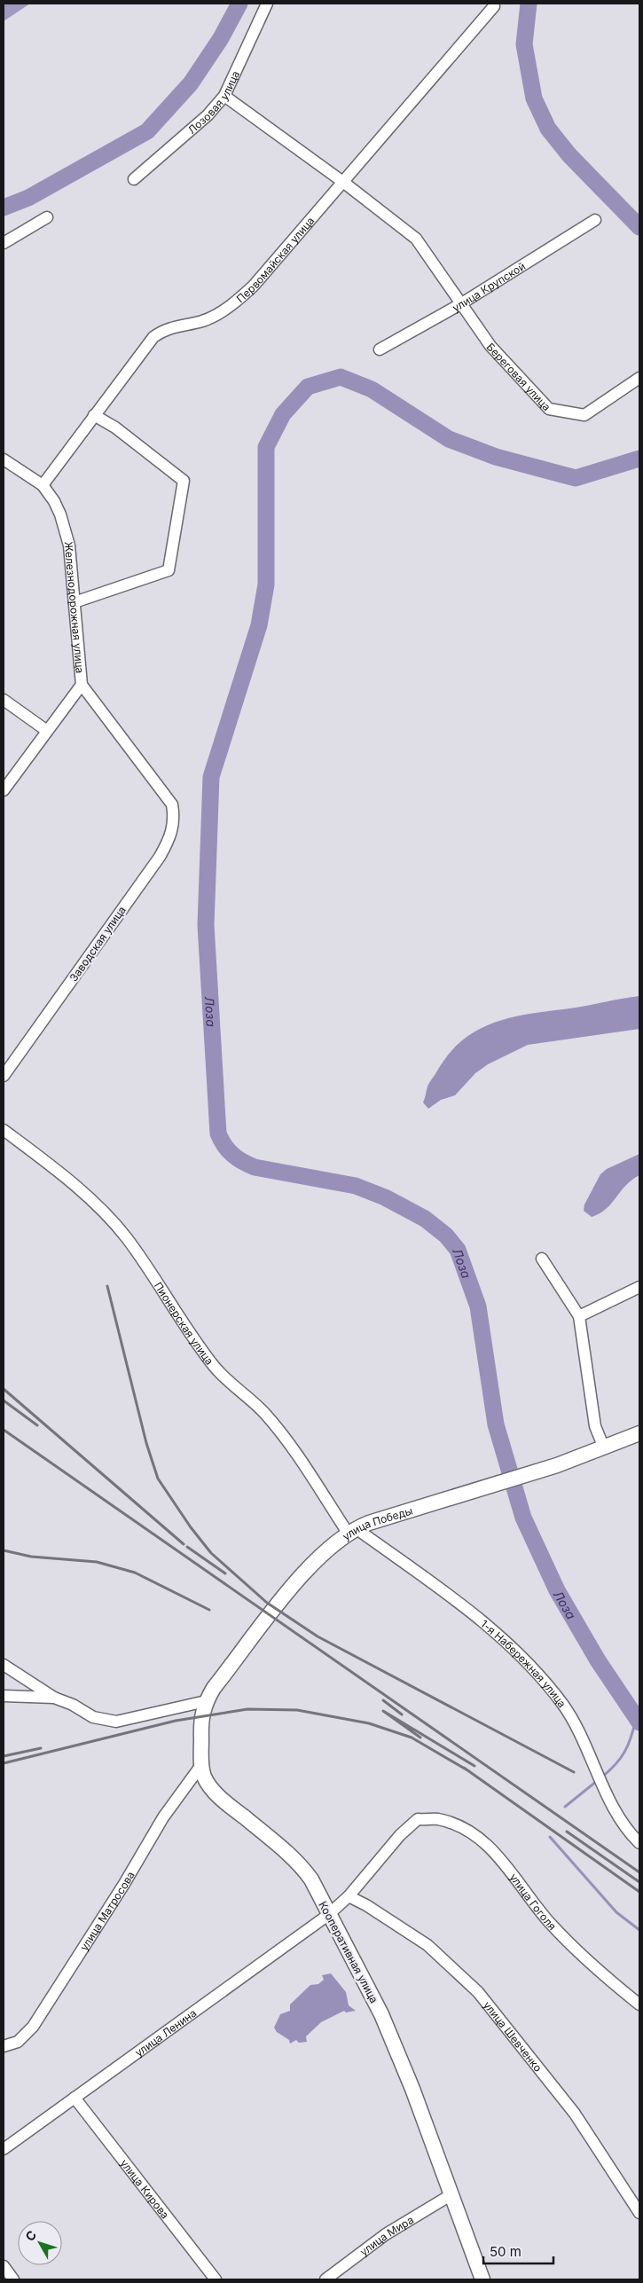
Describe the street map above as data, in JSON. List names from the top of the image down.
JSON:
{
  "streets": {
    "main road": ["улица Победы", "Кооперативная улица"],
    "street": [
      "Лозовая улица",
      "Первомайская улица",
      "улица Крупской",
      "Береговая улица",
      "Железнодорожная улица",
      "Заводская улица",
      "Пионерская улица",
      "1-я Набережная улица",
      "улица Гоголя",
      "улица Матросова",
      "улица Ленина",
      "улица Шевченко",
      "улица Кирова",
      "улица Мира"
    ]
  },
  "crossings": [
    ["Лозовая улица", "Береговая улица"],
    ["Первомайская улица", "Береговая улица"],
    ["Первомайская улица", "Железнодорожная улица"],
    ["улица Крупской", "Береговая улица"],
    ["Железнодорожная улица", "Заводская улица"],
    ["Пионерская улица", "улица Победы"],
    ["Пионерская улица", "1-я Набережная улица"],
    ["улица Победы", "1-я Набережная улица"],
    ["улица Победы", "Кооперативная улица"],
    ["улица Гоголя", "улица Ленина"],
    ["улица Матросова", "Кооперативная улица"],
    ["Кооперативная улица", "улица Ленина"],
    ["Кооперативная улица", "улица Мира"],
    ["улица Ленина", "улица Шевченко"],
    ["улица Ленина", "улица Кирова"]
  ],
  "water": ["Лоза"],
  "scale_bar": "50 m",
  "north": "top left"
}
